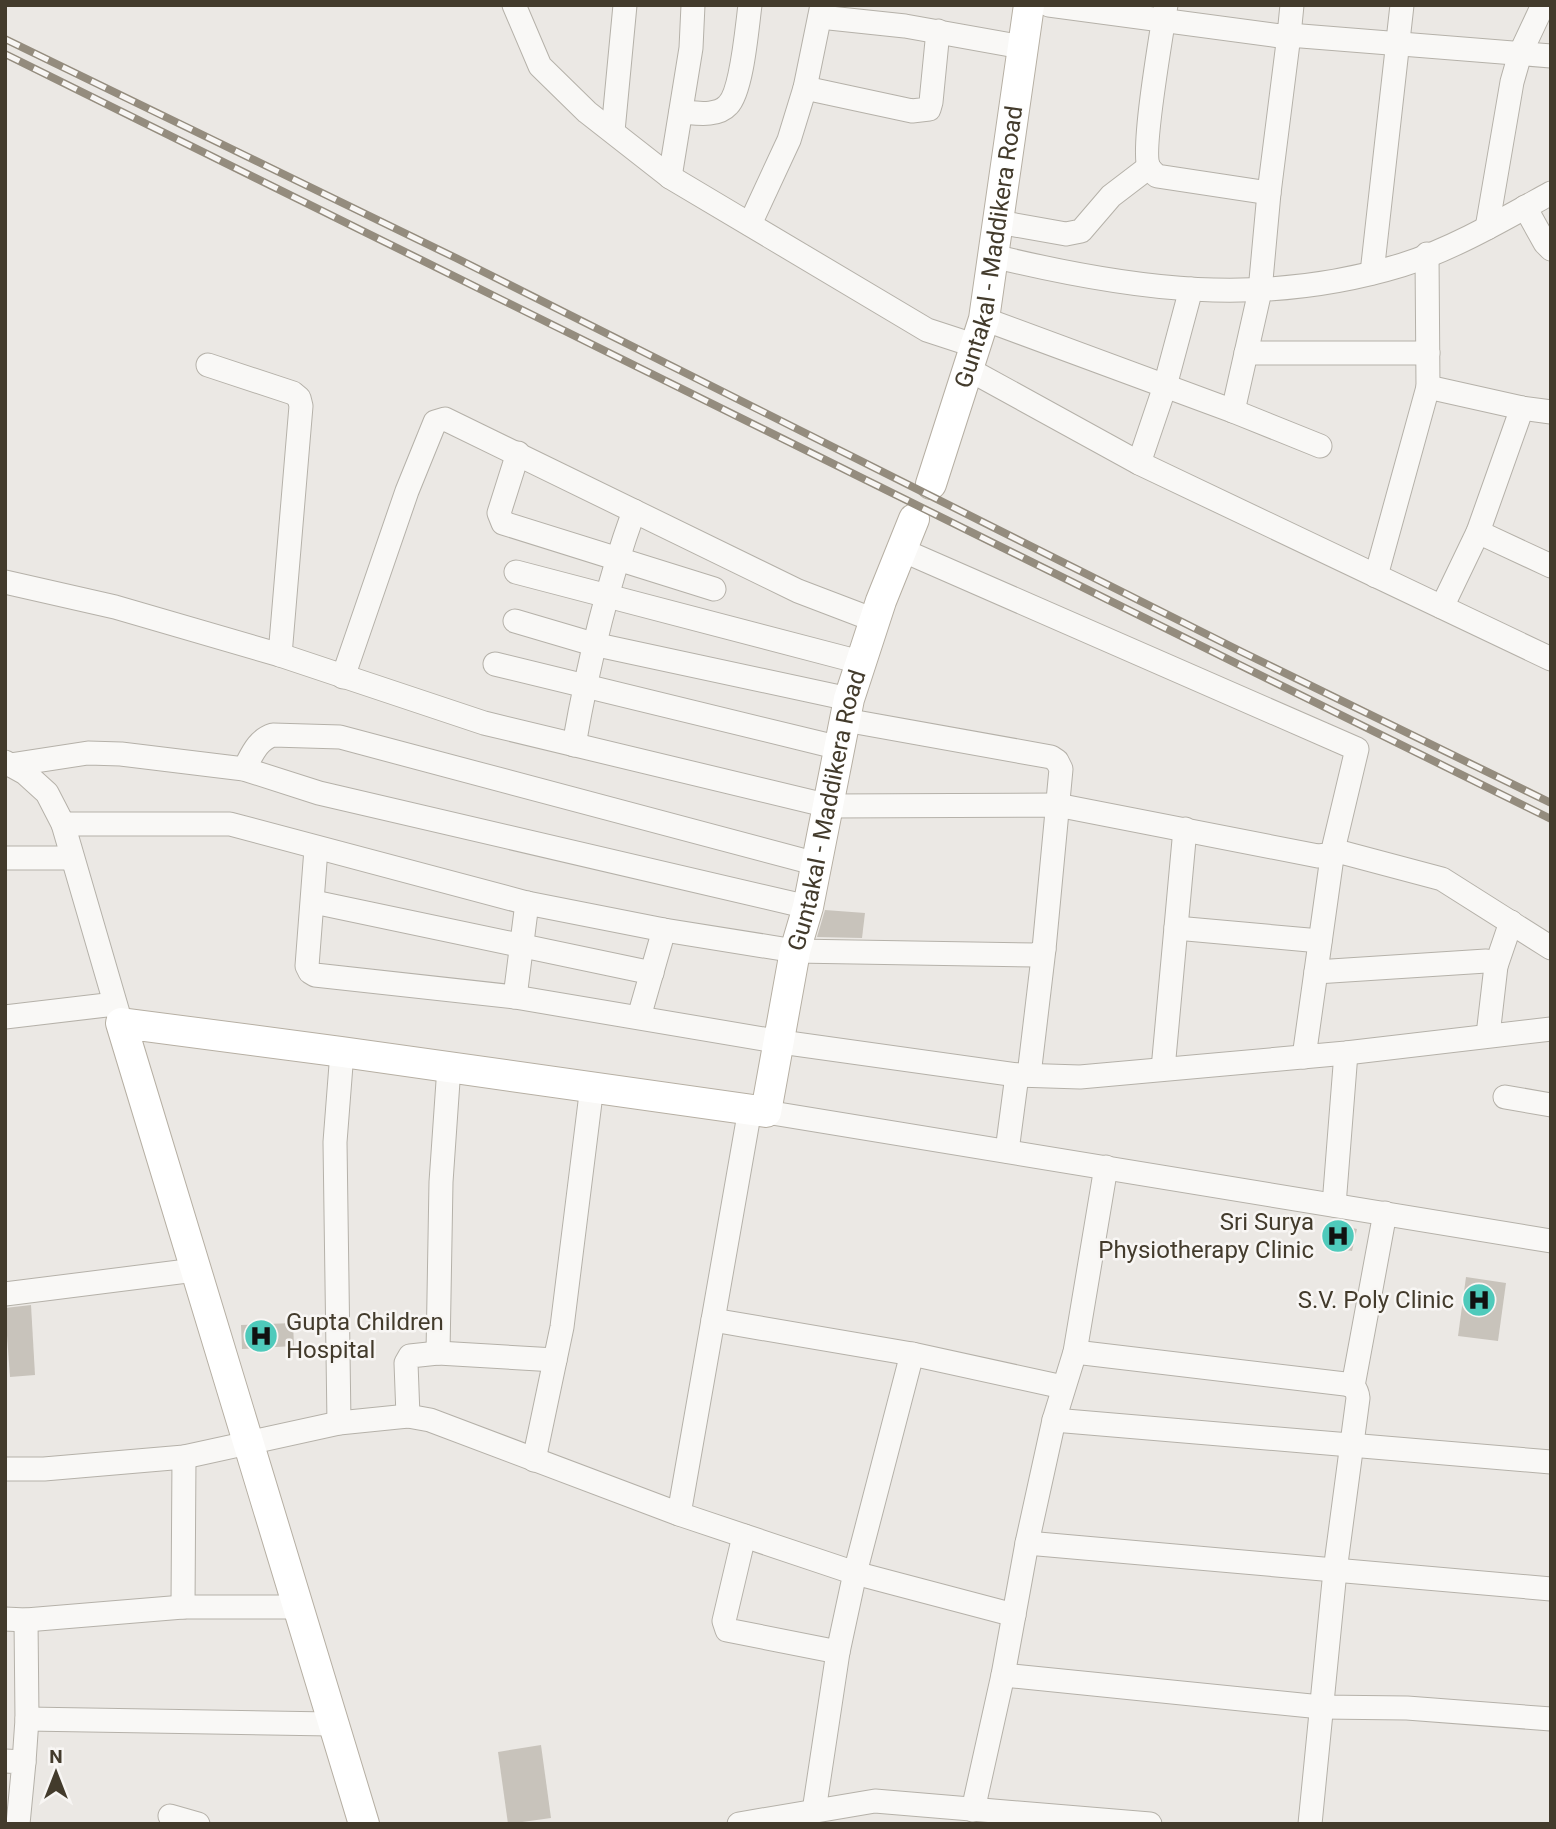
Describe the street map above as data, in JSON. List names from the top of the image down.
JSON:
{
  "streets": {
    "main road": ["Guntakal - Maddikera Road"]
  },
  "places": {
    "hospital": ["Sri Surya Physiotherapy Clinic", "S.V. Poly Clinic", "Gupta Children Hospital"]
  },
  "north": "top"
}
